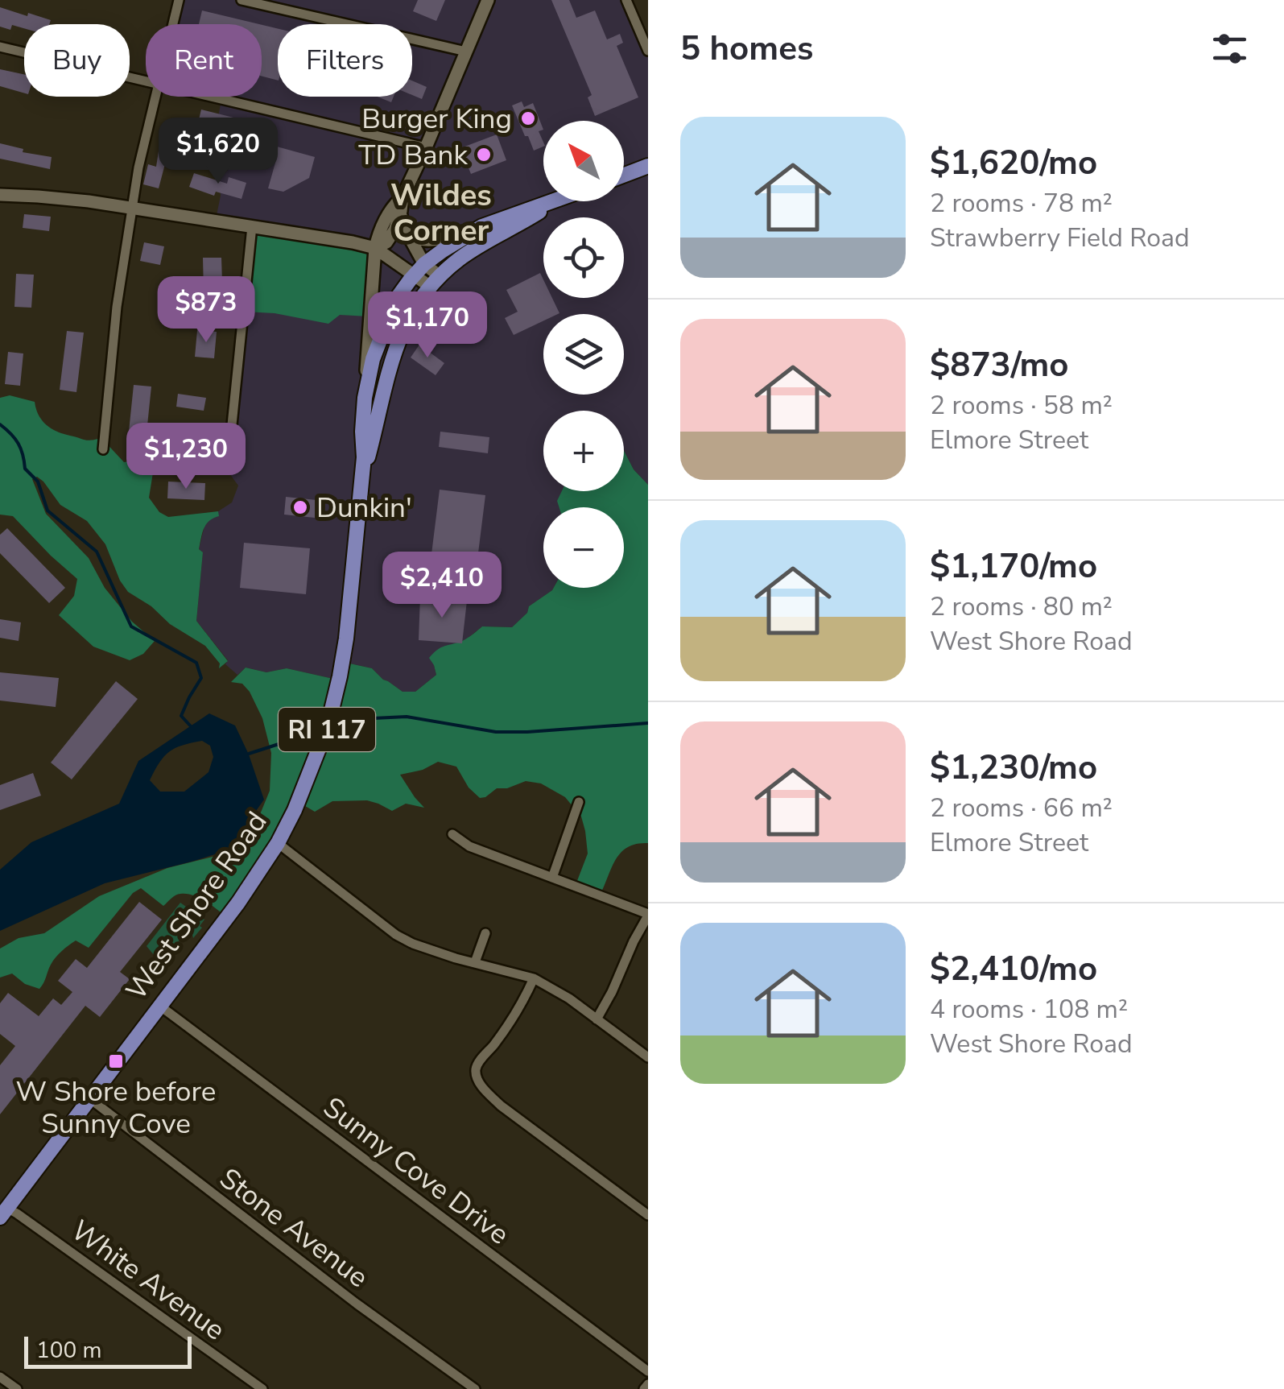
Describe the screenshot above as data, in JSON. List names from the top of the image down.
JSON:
{
  "streets": {
    "main road": ["RI 117", "West Shore Road"],
    "street": ["Sunny Cove Drive", "Stone Avenue", "White Avenue"]
  },
  "crossings": [
    ["West Shore Road", "Sunny Cove Drive"],
    ["West Shore Road", "Stone Avenue"],
    ["West Shore Road", "White Avenue"]
  ],
  "districts": ["Wildes Corner"],
  "places": {
    "other": ["Burger King", "TD Bank", "Dunkin'"],
    "transit": ["W Shore before Sunny Cove"]
  },
  "scale_bar": "100 m",
  "north": "top left",
  "page": {
    "heading": "5 homes",
    "chip": ["Buy", "Rent", "Filters"],
    "list": [
      {
        "name": "$1,620/mo",
        "note": "2 rooms · 78 m² · Strawberry Field Road"
      },
      {
        "name": "$873/mo",
        "note": "2 rooms · 58 m² · Elmore Street"
      },
      {
        "name": "$1,170/mo",
        "note": "2 rooms · 80 m² · West Shore Road"
      },
      {
        "name": "$1,230/mo",
        "note": "2 rooms · 66 m² · Elmore Street"
      },
      {
        "name": "$2,410/mo",
        "note": "4 rooms · 108 m² · West Shore Road"
      }
    ],
    "price": [
      "$1,620",
      "$873",
      "$1,170",
      "$1,230",
      "$2,410"
    ],
    "map_buttons": ["+", "−"],
    "scale": "100 m"
  }
}
